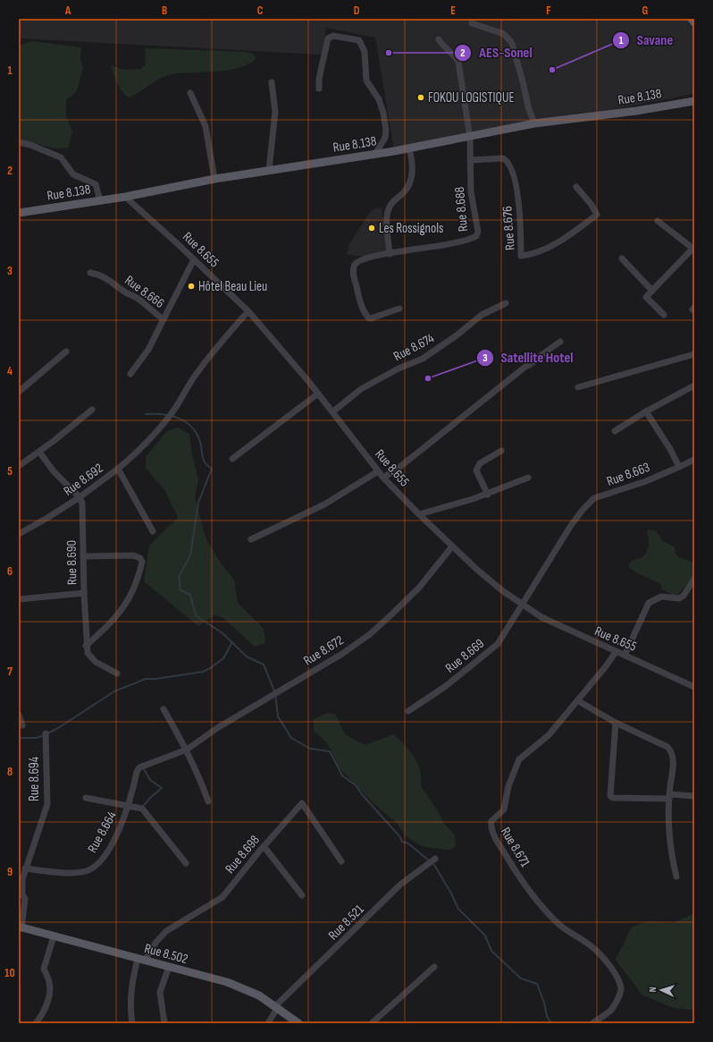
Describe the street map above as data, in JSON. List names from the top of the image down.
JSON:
{
  "streets": {
    "main road": ["Rue 8.138", "Rue 8.502"],
    "street": [
      "Rue 8.688",
      "Rue 8.676",
      "Rue 8.655",
      "Rue 8.666",
      "Rue 8.674",
      "Rue 8.663",
      "Rue 8.692",
      "Rue 8.690",
      "Rue 8.672",
      "Rue 8.669",
      "Rue 8.694",
      "Rue 8.664",
      "Rue 8.671",
      "Rue 8.698",
      "Rue 8.521"
    ]
  },
  "crossings": [
    ["Rue 8.138", "Rue 8.688"],
    ["Rue 8.138", "Rue 8.655"],
    ["Rue 8.688", "Rue 8.676"],
    ["Rue 8.655", "Rue 8.666"],
    ["Rue 8.655", "Rue 8.674"],
    ["Rue 8.655", "Rue 8.663"],
    ["Rue 8.655", "Rue 8.672"],
    ["Rue 8.655", "Rue 8.669"],
    ["Rue 8.655", "Rue 8.671"],
    ["Rue 8.663", "Rue 8.669"],
    ["Rue 8.692", "Rue 8.690"],
    ["Rue 8.672", "Rue 8.664"],
    ["Rue 8.694", "Rue 8.664"],
    ["Rue 8.694", "Rue 8.502"],
    ["Rue 8.698", "Rue 8.502"],
    ["Rue 8.521", "Rue 8.502"]
  ],
  "places": [
    "AES-Sonel",
    "Savane",
    "FOKOU LOGISTIQUE",
    "Les Rossignols",
    "Hôtel Beau Lieu",
    "Satellite Hotel"
  ],
  "north": "left",
  "grid": {
    "columns": [
      "A",
      "B",
      "C",
      "D",
      "E",
      "F",
      "G"
    ],
    "rows": [
      "1",
      "2",
      "3",
      "4",
      "5",
      "6",
      "7",
      "8",
      "9",
      "10"
    ]
  }
}
